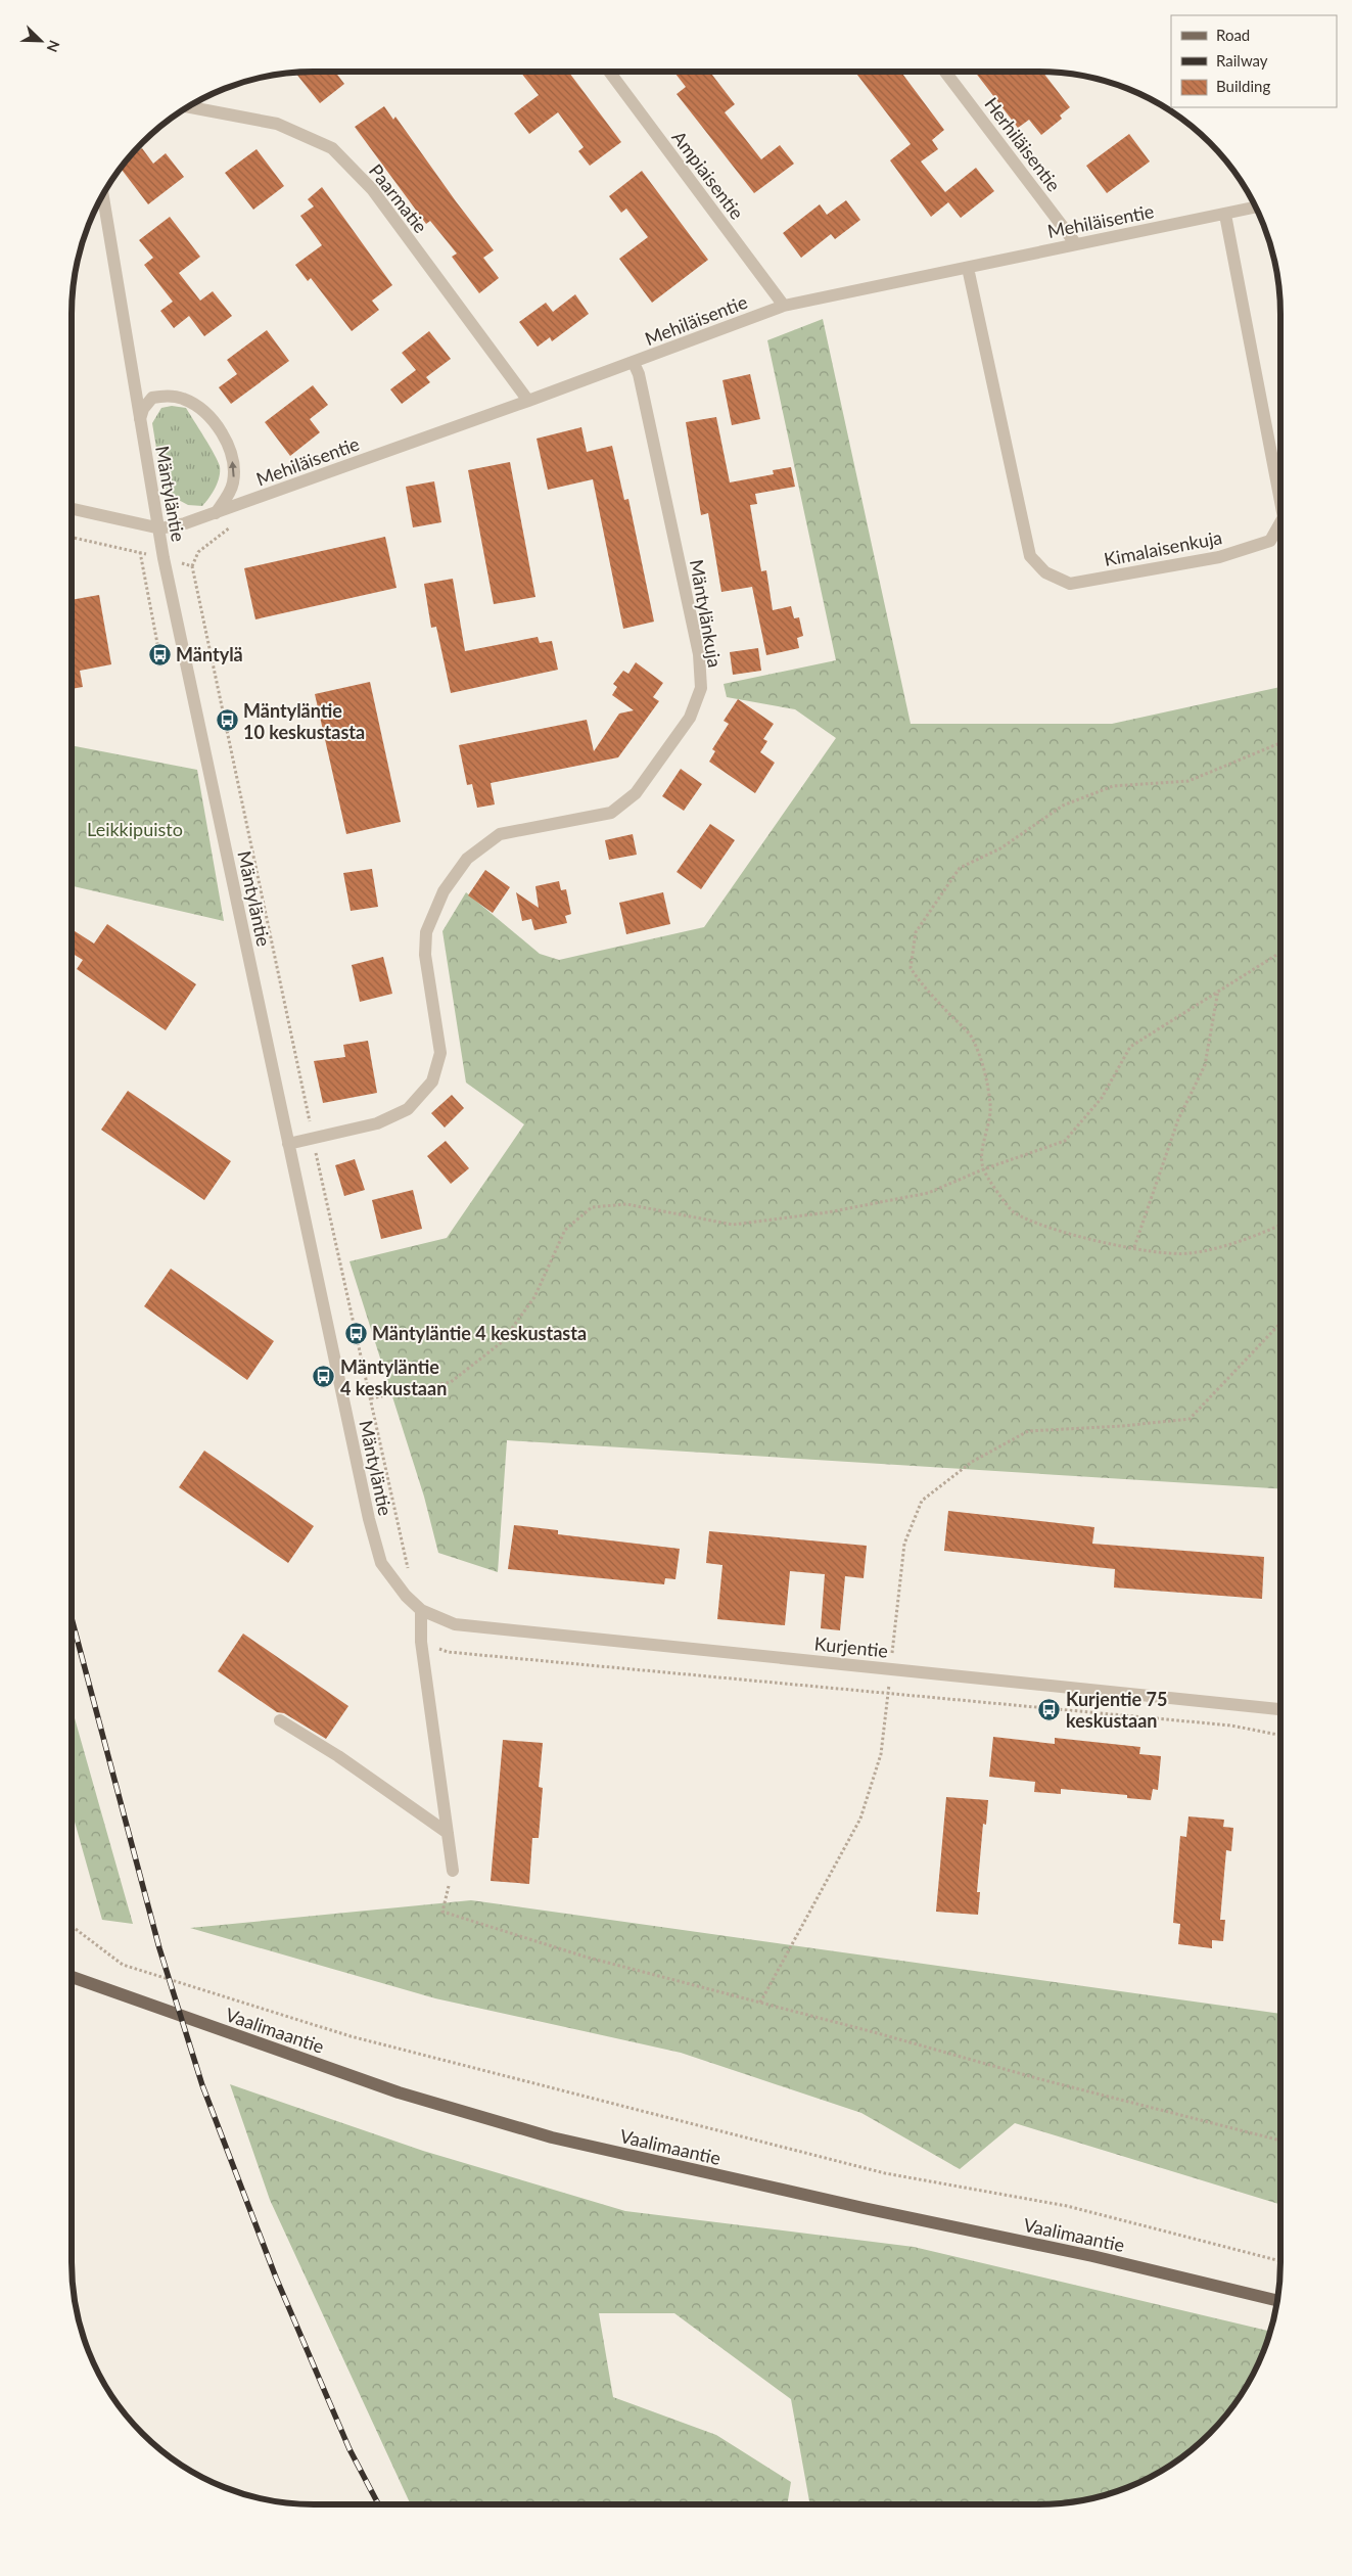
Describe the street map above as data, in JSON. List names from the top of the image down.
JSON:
{
  "streets": {
    "main road": ["Vaalimaantie"],
    "street": [
      "Herhiläisentie",
      "Ampiaisentie",
      "Paarmatie",
      "Mehiläisentie",
      "Mäntyläntie",
      "Kimalaisenkuja",
      "Mäntylänkuja",
      "Kurjentie"
    ]
  },
  "crossings": [
    ["Herhiläisentie", "Mehiläisentie"],
    ["Ampiaisentie", "Mehiläisentie"],
    ["Paarmatie", "Mehiläisentie"],
    ["Mehiläisentie", "Mäntyläntie"],
    ["Mehiläisentie", "Kimalaisenkuja"],
    ["Mehiläisentie", "Mäntylänkuja"],
    ["Mäntyläntie", "Mäntylänkuja"],
    ["Mäntyläntie", "Kurjentie"]
  ],
  "parks": ["Leikkipuisto"],
  "places": {
    "bus stop": [
      "Mäntylä",
      "Mäntyläntie 10 keskustasta",
      "Mäntyläntie 4 keskustasta",
      "Mäntyläntie 4 keskustaan",
      "Kurjentie 75 keskustaan"
    ]
  },
  "legend": ["Road", "Railway", "Building"],
  "north": "bottom right"
}
